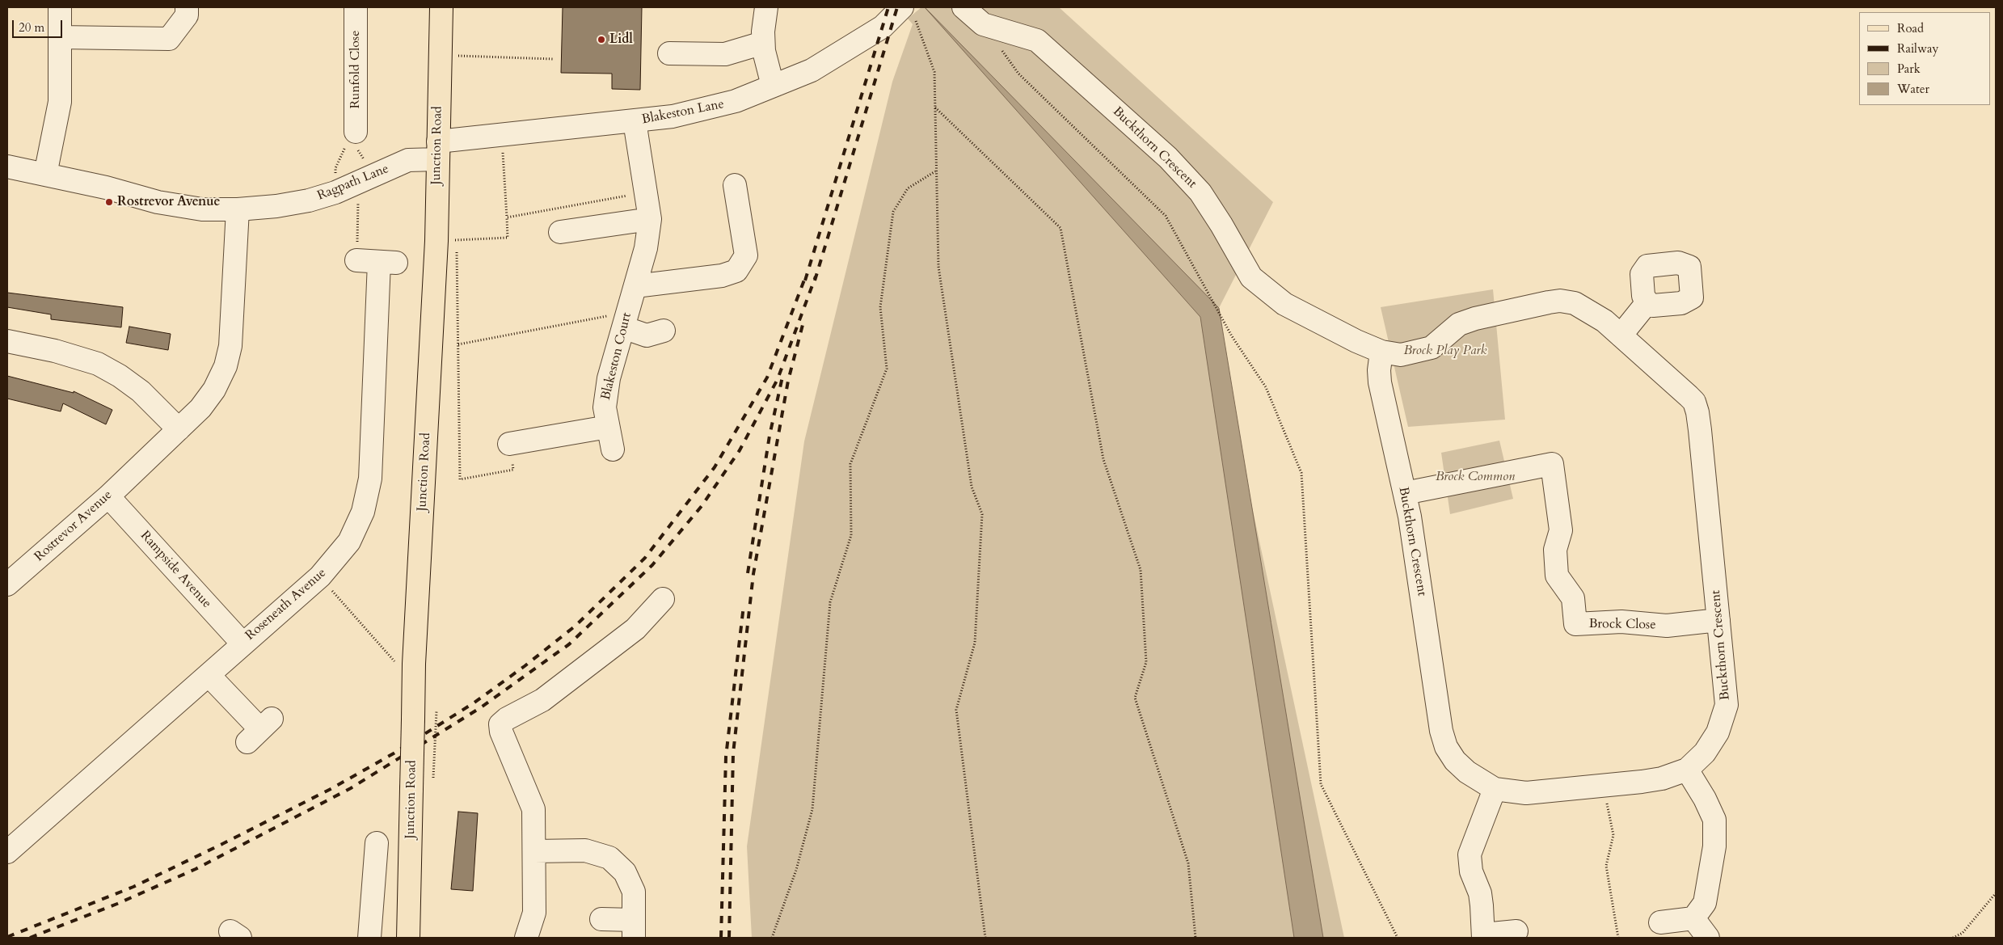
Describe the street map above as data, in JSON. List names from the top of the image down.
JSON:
{
  "streets": {
    "main road": ["Junction Road"],
    "street": [
      "Runfold Close",
      "Blakeston Lane",
      "Buckthorn Crescent",
      "Ragpath Lane",
      "Blakeston Court",
      "Rostrevor Avenue",
      "Rampside Avenue",
      "Roseneath Avenue",
      "Brock Close"
    ]
  },
  "crossings": [
    ["Blakeston Lane", "Junction Road"],
    ["Blakeston Lane", "Ragpath Lane"],
    ["Blakeston Lane", "Blakeston Court"],
    ["Junction Road", "Ragpath Lane"],
    ["Buckthorn Crescent", "Brock Close"],
    ["Ragpath Lane", "Rostrevor Avenue"],
    ["Rostrevor Avenue", "Rampside Avenue"],
    ["Rampside Avenue", "Roseneath Avenue"]
  ],
  "parks": ["Brock Play Park", "Brock Common"],
  "places": ["Lidl", "Rostrevor Avenue"],
  "legend": [
    "Road",
    "Railway",
    "Park",
    "Water"
  ],
  "scale_bar": "20 m"
}
